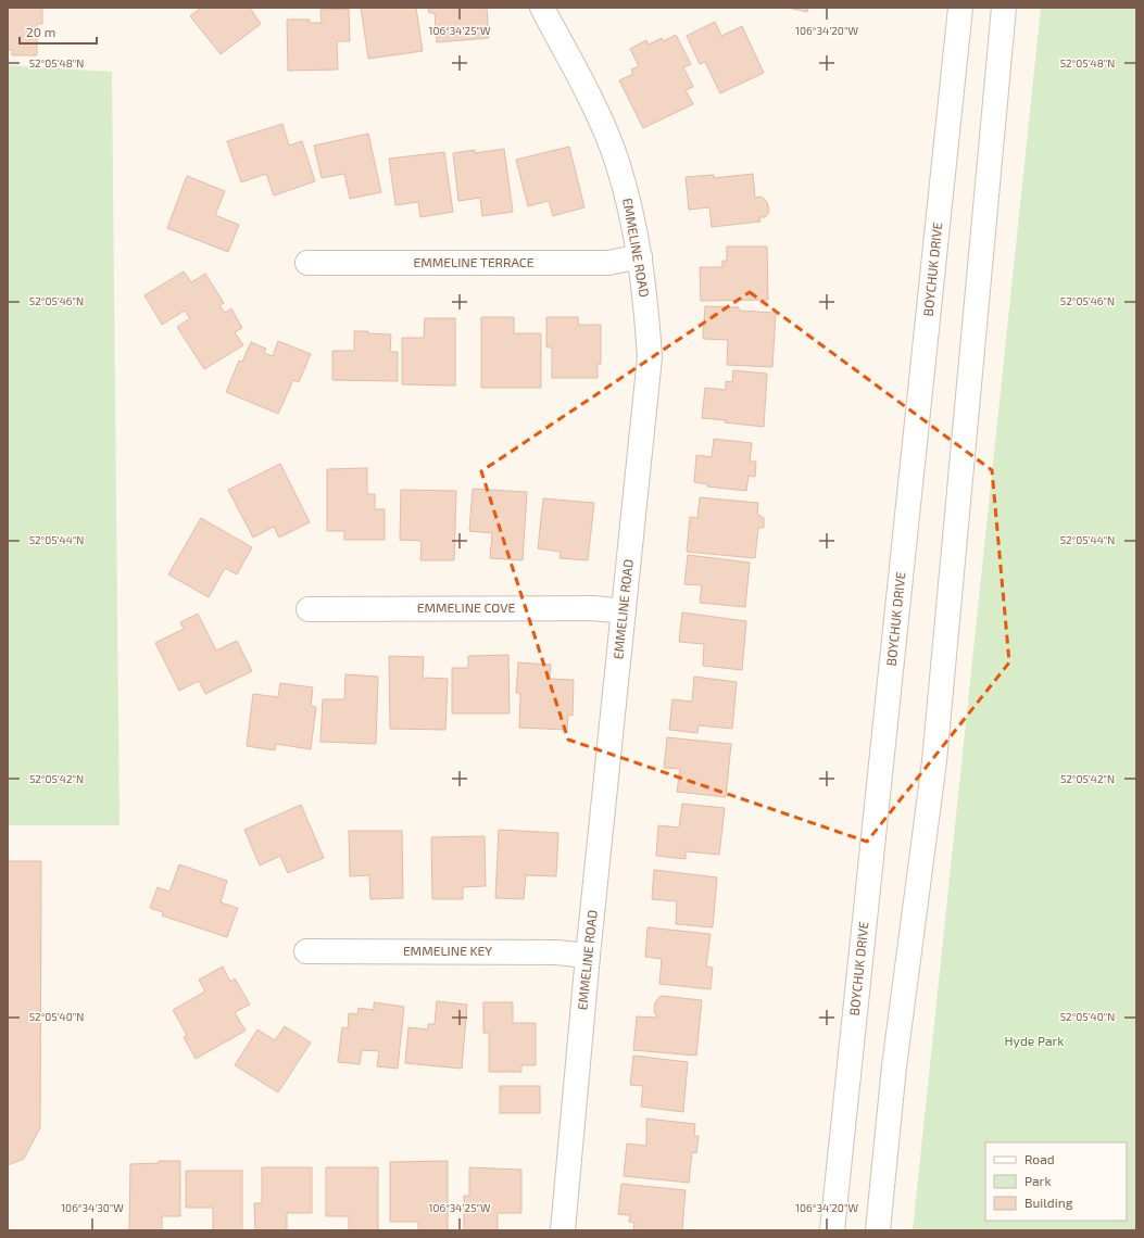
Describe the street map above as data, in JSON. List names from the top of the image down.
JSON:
{
  "streets": {
    "main road": [
      "EMMELINE ROAD",
      "EMMELINE TERRACE",
      "BOYCHUK DRIVE",
      "EMMELINE COVE",
      "EMMELINE KEY"
    ]
  },
  "crossings": [
    ["EMMELINE ROAD", "EMMELINE TERRACE"],
    ["EMMELINE ROAD", "EMMELINE COVE"],
    ["EMMELINE ROAD", "EMMELINE KEY"]
  ],
  "parks": ["Hyde Park"],
  "legend": ["Road", "Park", "Building"],
  "scale_bar": "20 m",
  "coordinates": [
    "106°34'25\"W",
    "106°34'20\"W",
    "52°05'48\"N",
    "52°05'46\"N",
    "52°05'44\"N",
    "52°05'42\"N",
    "52°05'40\"N",
    "106°34'30\"W"
  ]
}
